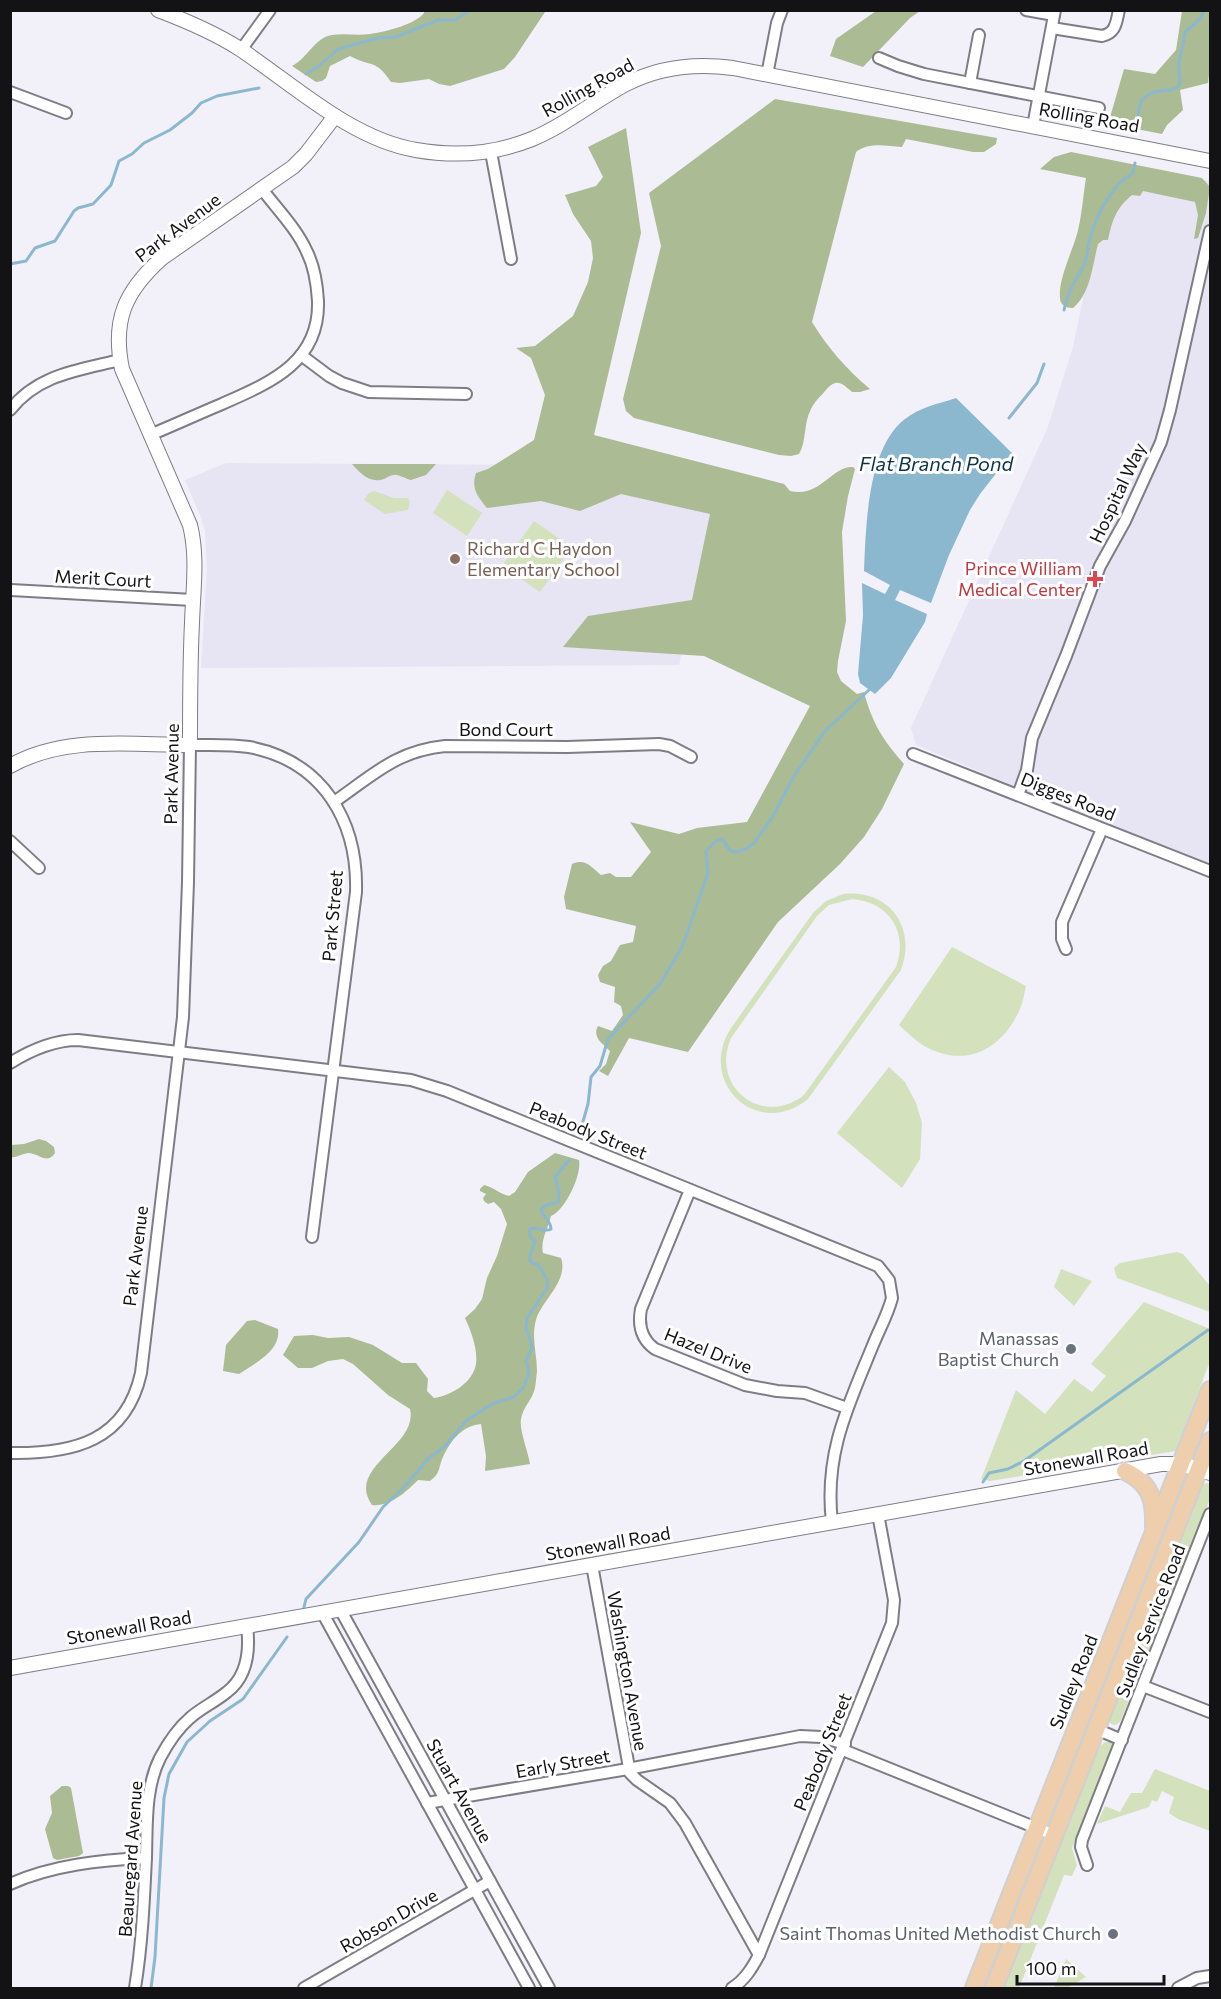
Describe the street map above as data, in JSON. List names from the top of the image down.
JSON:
{
  "streets": {
    "main road": ["Sudley Road"],
    "street": [
      "Rolling Road",
      "Park Avenue",
      "Hospital Way",
      "Merit Court",
      "Bond Court",
      "Digges Road",
      "Park Street",
      "Peabody Street",
      "Hazel Drive",
      "Stonewall Road",
      "Sudley Service Road",
      "Washington Avenue",
      "Early Street",
      "Stuart Avenue",
      "Beauregard Avenue",
      "Robson Drive"
    ]
  },
  "crossings": [
    ["Rolling Road", "Park Avenue"],
    ["Park Avenue", "Merit Court"],
    ["Park Avenue", "Park Street"],
    ["Park Avenue", "Peabody Street"],
    ["Hospital Way", "Digges Road"],
    ["Bond Court", "Park Street"],
    ["Park Street", "Peabody Street"],
    ["Peabody Street", "Hazel Drive"],
    ["Peabody Street", "Stonewall Road"],
    ["Peabody Street", "Washington Avenue"],
    ["Peabody Street", "Early Street"],
    ["Stonewall Road", "Washington Avenue"],
    ["Stonewall Road", "Sudley Road"],
    ["Stonewall Road", "Stuart Avenue"],
    ["Stonewall Road", "Beauregard Avenue"],
    ["Washington Avenue", "Early Street"],
    ["Sudley Road", "Early Street"],
    ["Early Street", "Stuart Avenue"],
    ["Stuart Avenue", "Robson Drive"]
  ],
  "water": ["Flat Branch Pond"],
  "places": {
    "other": ["Richard C Haydon Elementary School", "Manassas Baptist Church", "Saint Thomas United Methodist Church"],
    "health": ["Prince William Medical Center"]
  },
  "scale_bar": "100 m"
}
